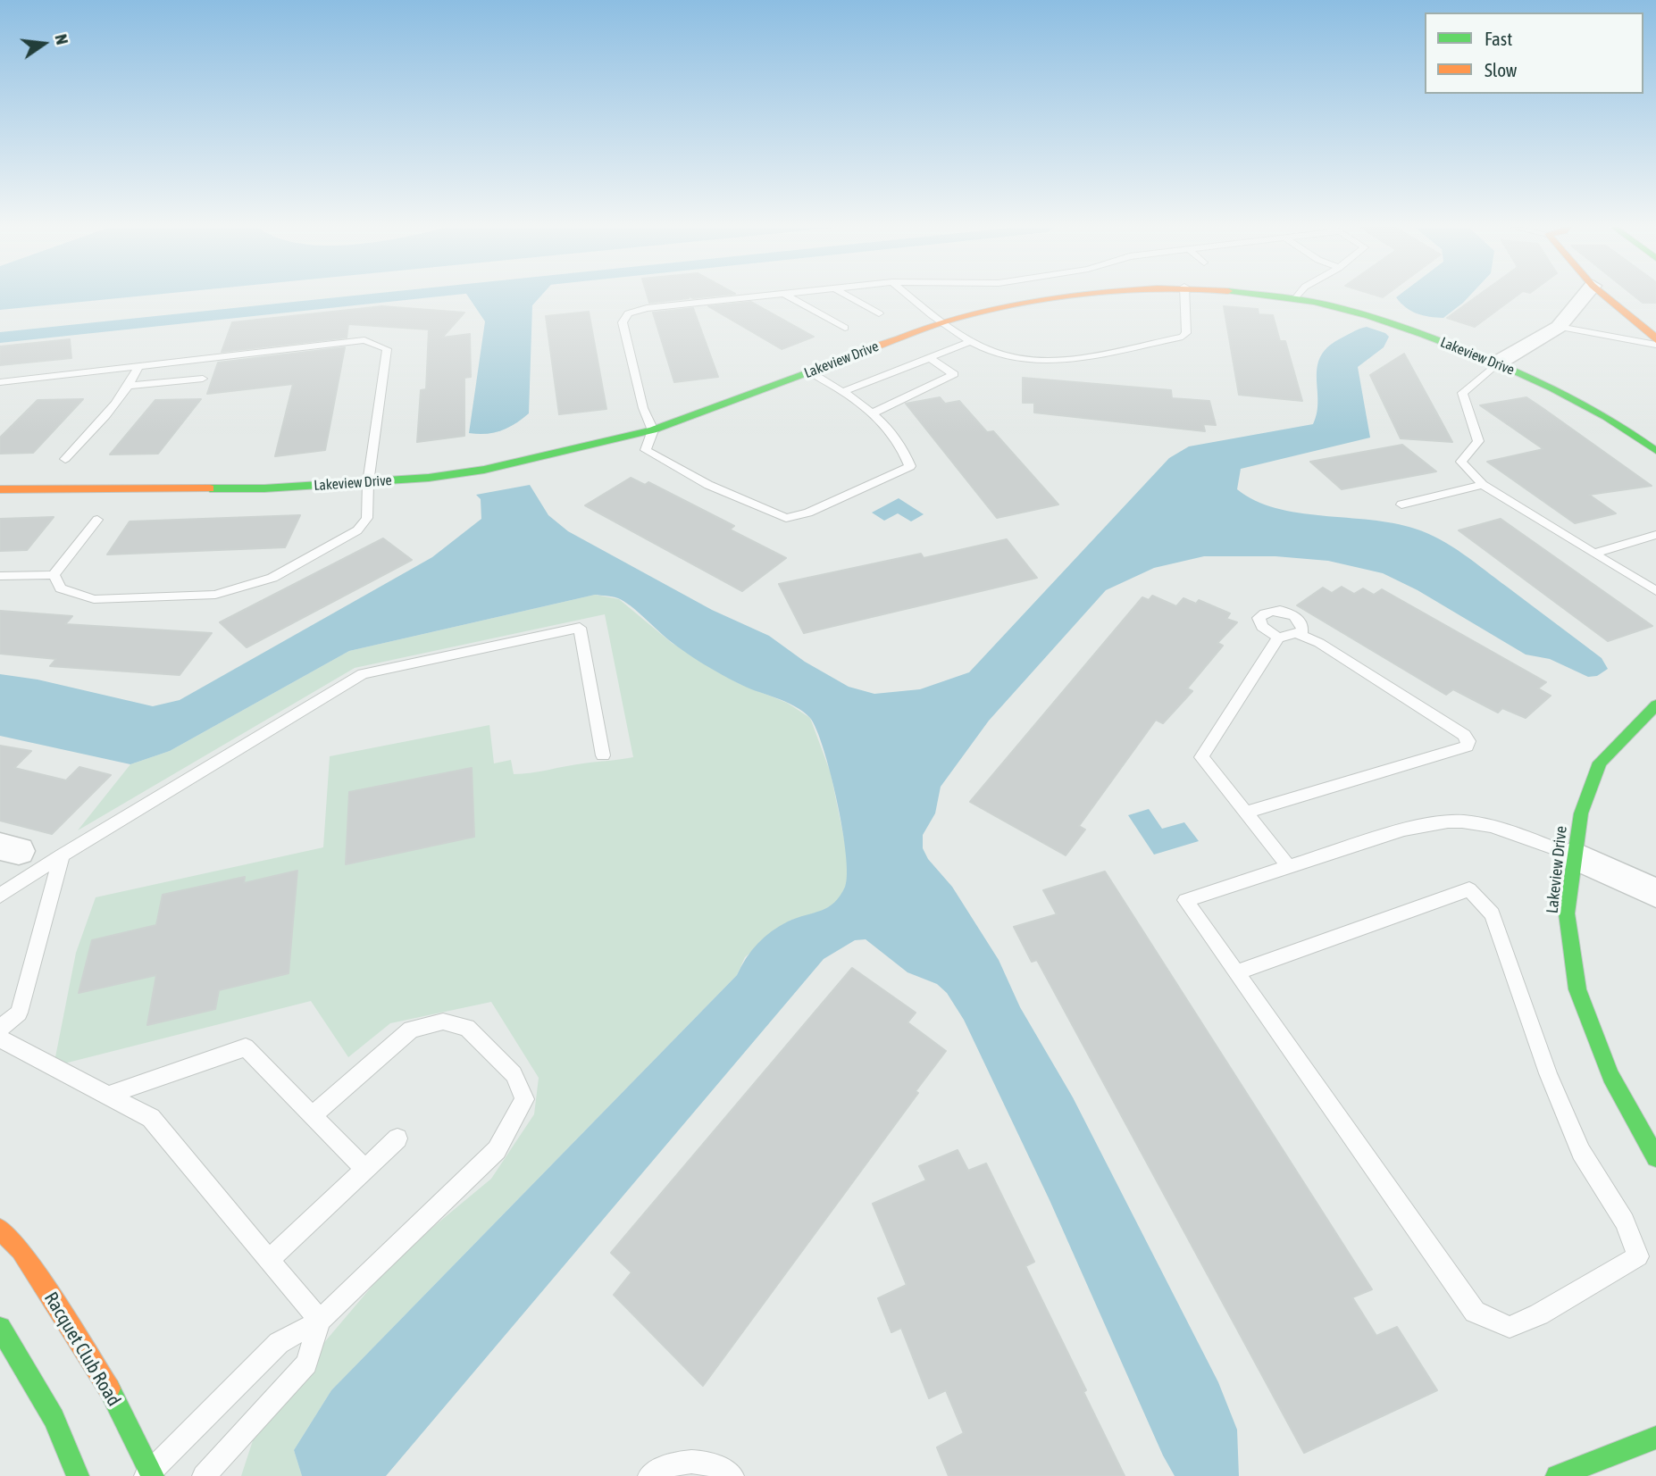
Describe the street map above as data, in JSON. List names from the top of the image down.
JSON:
{
  "streets": {
    "street": ["Lakeview Drive", "Racquet Club Road"]
  },
  "legend": ["Fast", "Slow"],
  "north": "right"
}
